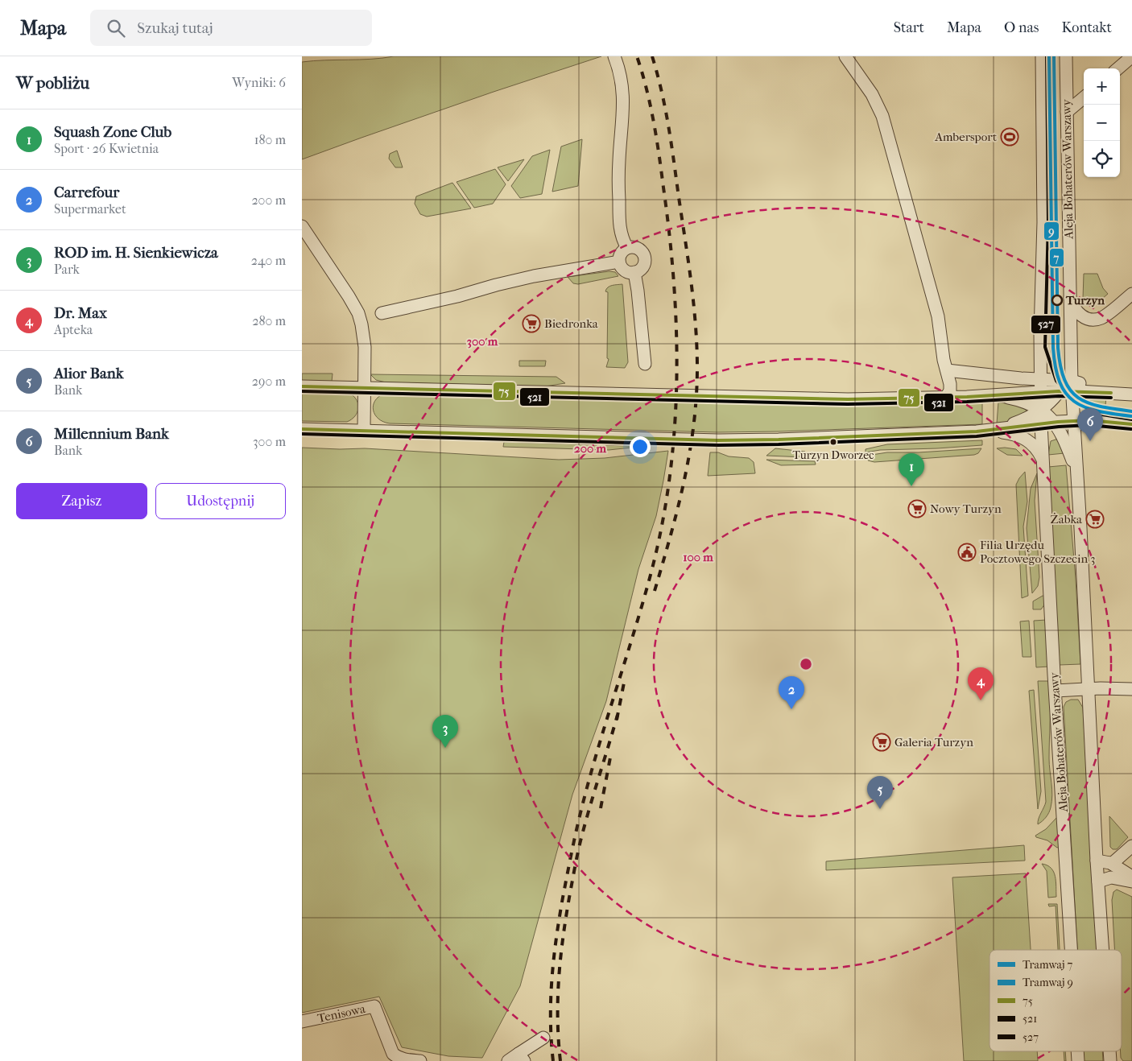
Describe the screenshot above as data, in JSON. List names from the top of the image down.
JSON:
{
  "streets": {
    "street": ["Aleja Bohaterów Warszawy", "Tenisowa"]
  },
  "places": {
    "sports": ["Ambersport"],
    "other": ["Turzyn", "Turzyn Dworzec"],
    "supermarket": [
      "Biedronka",
      "Nowy Turzyn",
      "Żabka",
      "Galeria Turzyn"
    ],
    "public building": ["Filia Urzędu Pocztowego Szczecin 3"]
  },
  "lines": [
    "tram line 7",
    "tram line 9",
    "transit line 527",
    "transit line 75",
    "transit line 521"
  ],
  "legend": [
    "Tramwaj 7",
    "Tramwaj 9",
    "75",
    "521",
    "527"
  ],
  "page": {
    "header": "Mapa",
    "search": "Szukaj tutaj",
    "nav": [
      "Start",
      "Mapa",
      "O nas",
      "Kontakt"
    ],
    "heading": ["W pobliżu", "Wyniki: 6"],
    "map_buttons": ["+", "−"],
    "list": [
      {
        "mark": "1",
        "name": "Squash Zone Club",
        "note": "Sport · 26 Kwietnia",
        "value": "180 m"
      },
      {
        "mark": "2",
        "name": "Carrefour",
        "note": "Supermarket",
        "value": "200 m"
      },
      {
        "mark": "3",
        "name": "ROD im. H. Sienkiewicza",
        "note": "Park",
        "value": "240 m"
      },
      {
        "mark": "4",
        "name": "Dr. Max",
        "note": "Apteka",
        "value": "280 m"
      },
      {
        "mark": "5",
        "name": "Alior Bank",
        "note": "Bank",
        "value": "290 m"
      },
      {
        "mark": "6",
        "name": "Millennium Bank",
        "note": "Bank",
        "value": "300 m"
      }
    ],
    "pins": [
      "6",
      "1",
      "4",
      "2",
      "3",
      "5"
    ],
    "buttons": ["Zapisz", "Udostępnij"]
  },
  "rings": ["300 m", "200 m", "100 m"]
}
